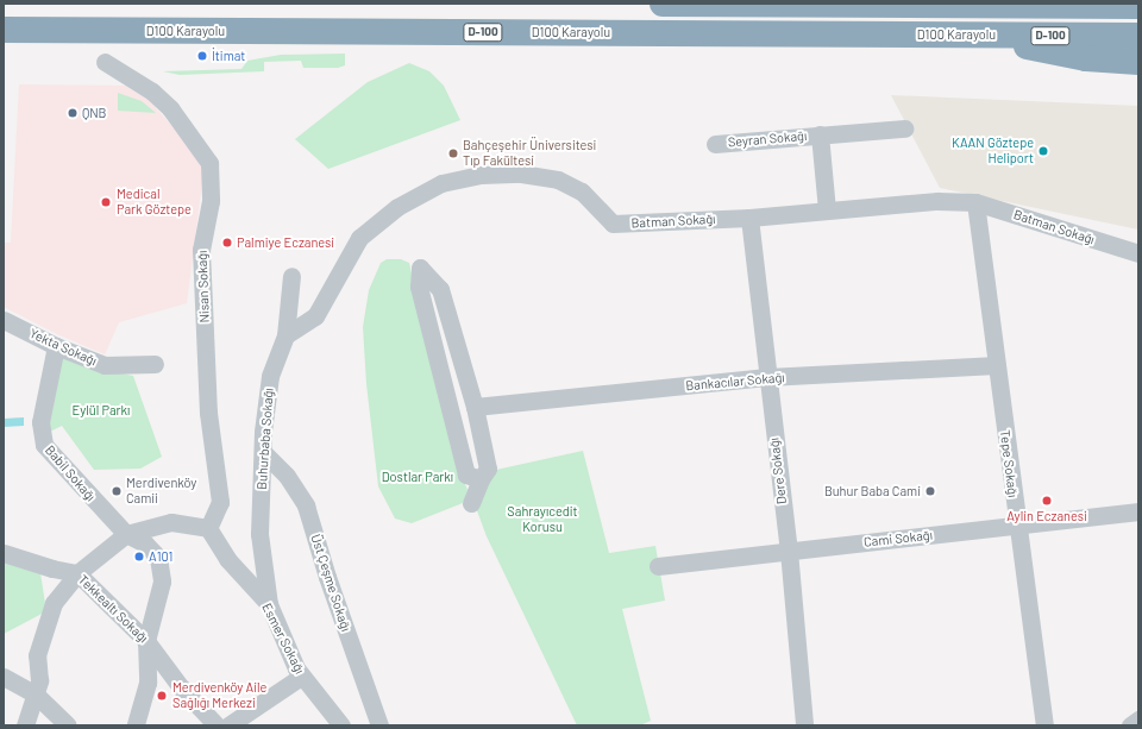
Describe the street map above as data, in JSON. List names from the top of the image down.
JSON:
{
  "streets": {
    "highway": ["D100 Karayolu", "D-100"],
    "street": [
      "Seyran Sokağı",
      "Batman Sokağı",
      "Nisan Sokağı",
      "Yekta Sokağı",
      "Bankacılar Sokağı",
      "Buhurbaba Sokağı",
      "Tepe Sokağı",
      "Dere Sokağı",
      "Babil Sokağı",
      "Cami Sokağı",
      "Üst Çeşme Sokağı",
      "Tekkealtı Sokağı",
      "Esmer Sokağı"
    ]
  },
  "crossings": [
    ["Seyran Sokağı", "Batman Sokağı"],
    ["Batman Sokağı", "Buhurbaba Sokağı"],
    ["Batman Sokağı", "Tepe Sokağı"],
    ["Batman Sokağı", "Dere Sokağı"],
    ["Nisan Sokağı", "Esmer Sokağı"],
    ["Yekta Sokağı", "Babil Sokağı"],
    ["Bankacılar Sokağı", "Tepe Sokağı"],
    ["Bankacılar Sokağı", "Dere Sokağı"],
    ["Buhurbaba Sokağı", "Üst Çeşme Sokağı"],
    ["Buhurbaba Sokağı", "Esmer Sokağı"],
    ["Tepe Sokağı", "Cami Sokağı"],
    ["Dere Sokağı", "Cami Sokağı"],
    ["Babil Sokağı", "Tekkealtı Sokağı"]
  ],
  "parks": ["Eylül Parkı", "Dostlar Parkı", "Sahrayıcedit Korusu"],
  "places": [
    "İtimat",
    "QNB",
    "KAAN Göztepe Heliport",
    "Bahçeşehir Üniversitesi Tıp Fakültesi",
    "Medical Park Göztepe",
    "Palmiye Eczanesi",
    "Merdivenköy Camii",
    "Buhur Baba Cami",
    "Aylin Eczanesi",
    "A101",
    "Merdivenköy Aile Sağlığı Merkezi"
  ]
}
